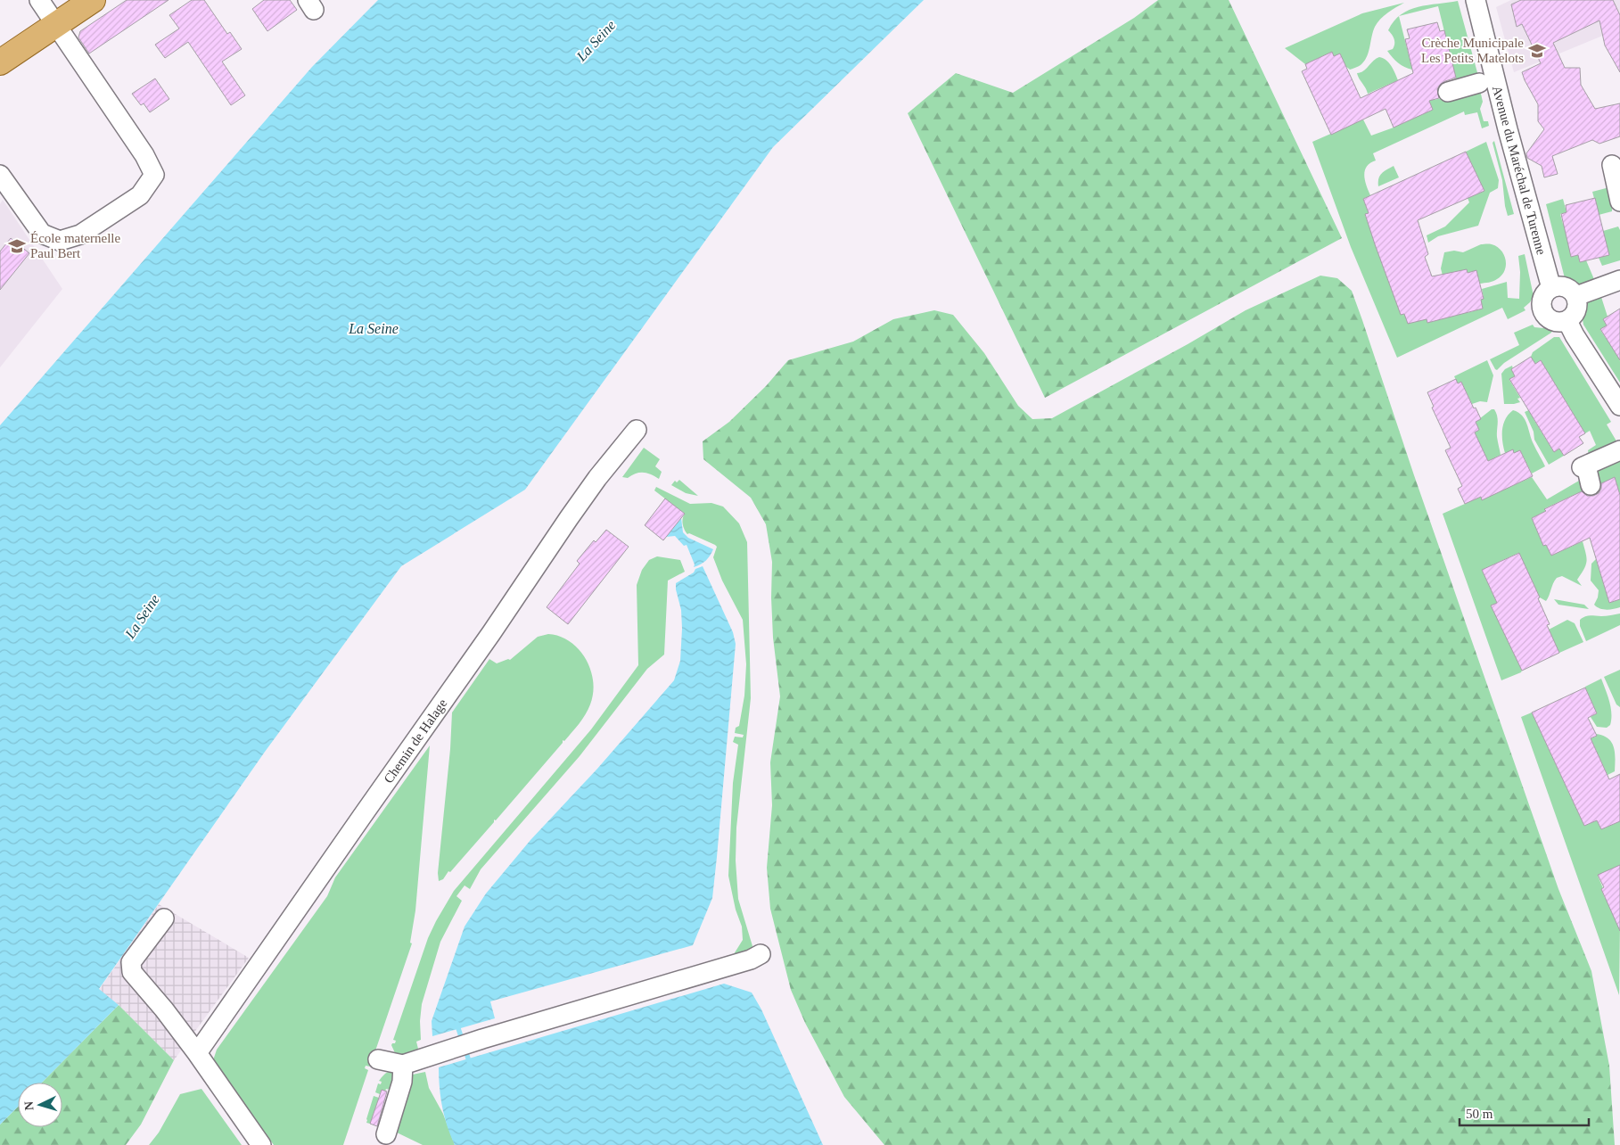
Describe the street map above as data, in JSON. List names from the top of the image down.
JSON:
{
  "streets": {
    "street": ["Avenue du Maréchal de Turenne", "Chemin de Halage"]
  },
  "water": ["La Seine"],
  "places": {
    "school or university": ["Crèche Municipale Les Petits Matelots", "École maternelle Paul Bert"]
  },
  "scale_bar": "50 m",
  "north": "left"
}
